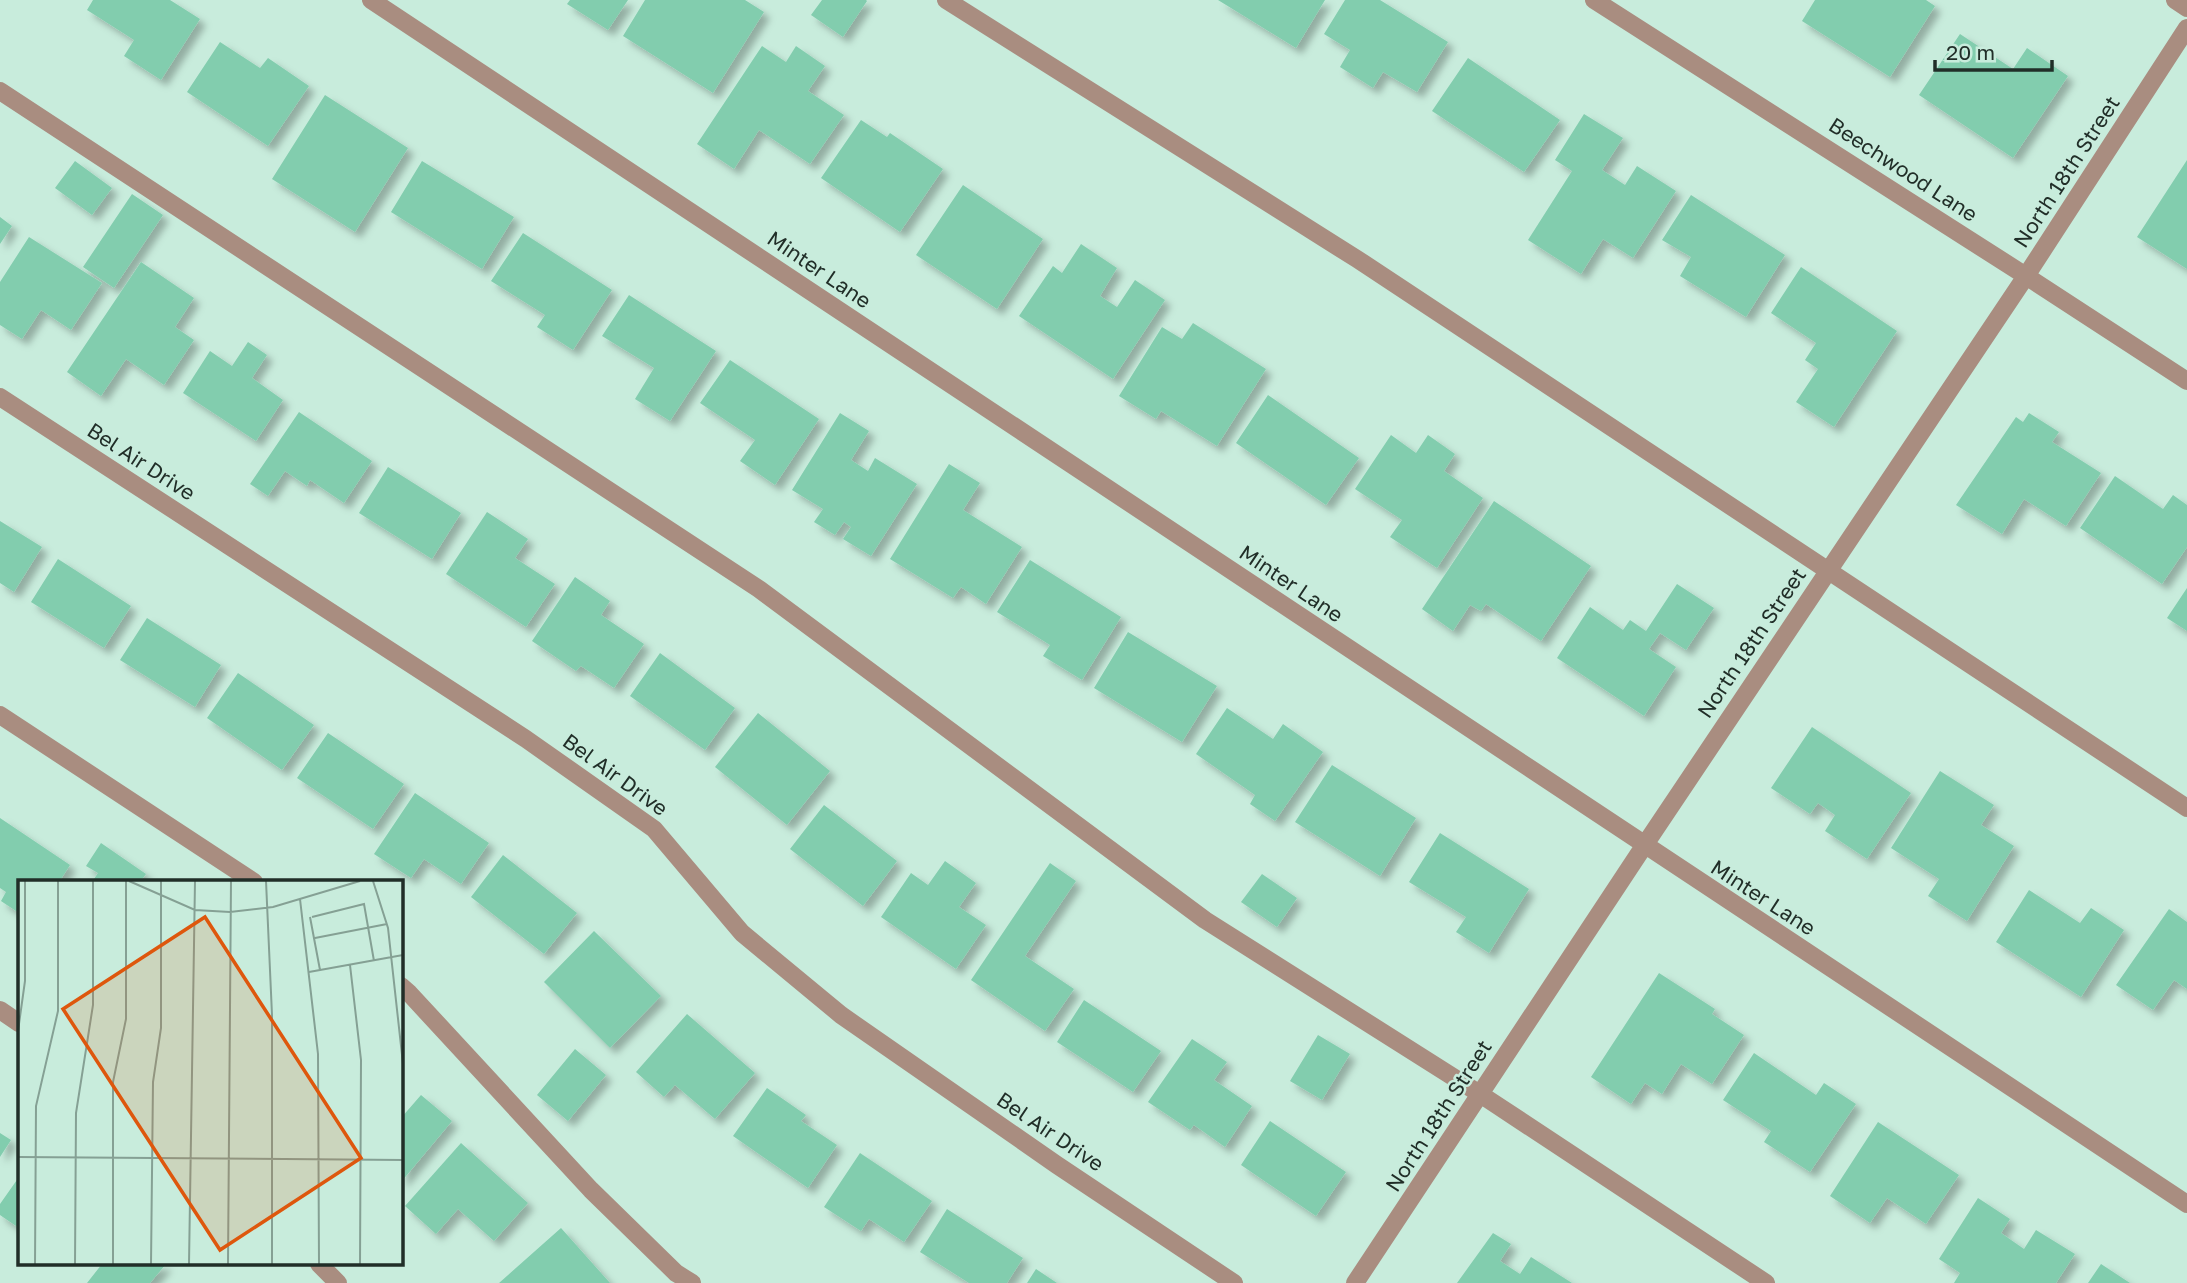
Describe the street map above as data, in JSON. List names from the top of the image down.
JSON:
{
  "streets": {
    "street": [
      "Beechwood Lane",
      "North 18th Street",
      "Minter Lane",
      "Bel Air Drive"
    ]
  },
  "crossings": [
    ["Beechwood Lane", "North 18th Street"],
    ["North 18th Street", "Minter Lane"]
  ],
  "scale_bar": "20 m"
}
